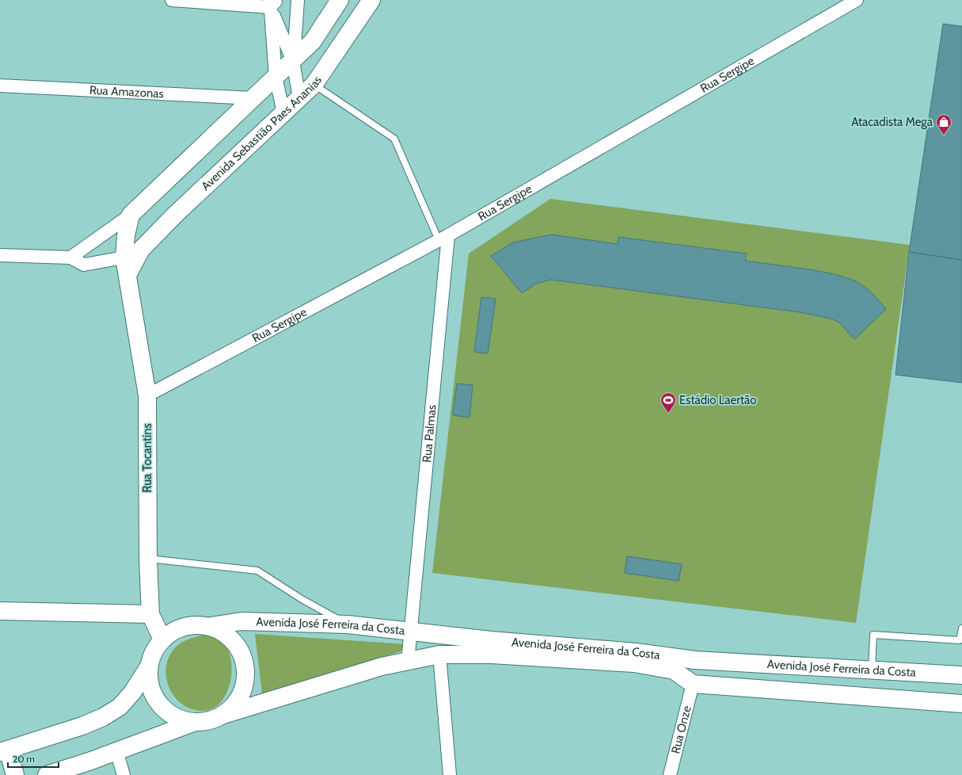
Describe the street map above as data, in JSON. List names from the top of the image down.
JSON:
{
  "streets": {
    "main road": ["Avenida Sebastião Paes Ananias", "Rua Tocantins", "Avenida José Ferreira da Costa"],
    "street": [
      "Rua Sergipe",
      "Rua Amazonas",
      "Rua Palmas",
      "Rua Onze"
    ]
  },
  "crossings": [
    ["Rua Sergipe", "Rua Palmas"],
    ["Rua Sergipe", "Rua Tocantins"],
    ["Avenida Sebastião Paes Ananias", "Rua Tocantins"],
    ["Rua Palmas", "Avenida José Ferreira da Costa"],
    ["Rua Tocantins", "Avenida José Ferreira da Costa"],
    ["Avenida José Ferreira da Costa", "Rua Onze"]
  ],
  "places": {
    "shop": ["Atacadista Mega"],
    "sports": ["Estádio Laertão"]
  },
  "scale_bar": "20 m"
}
